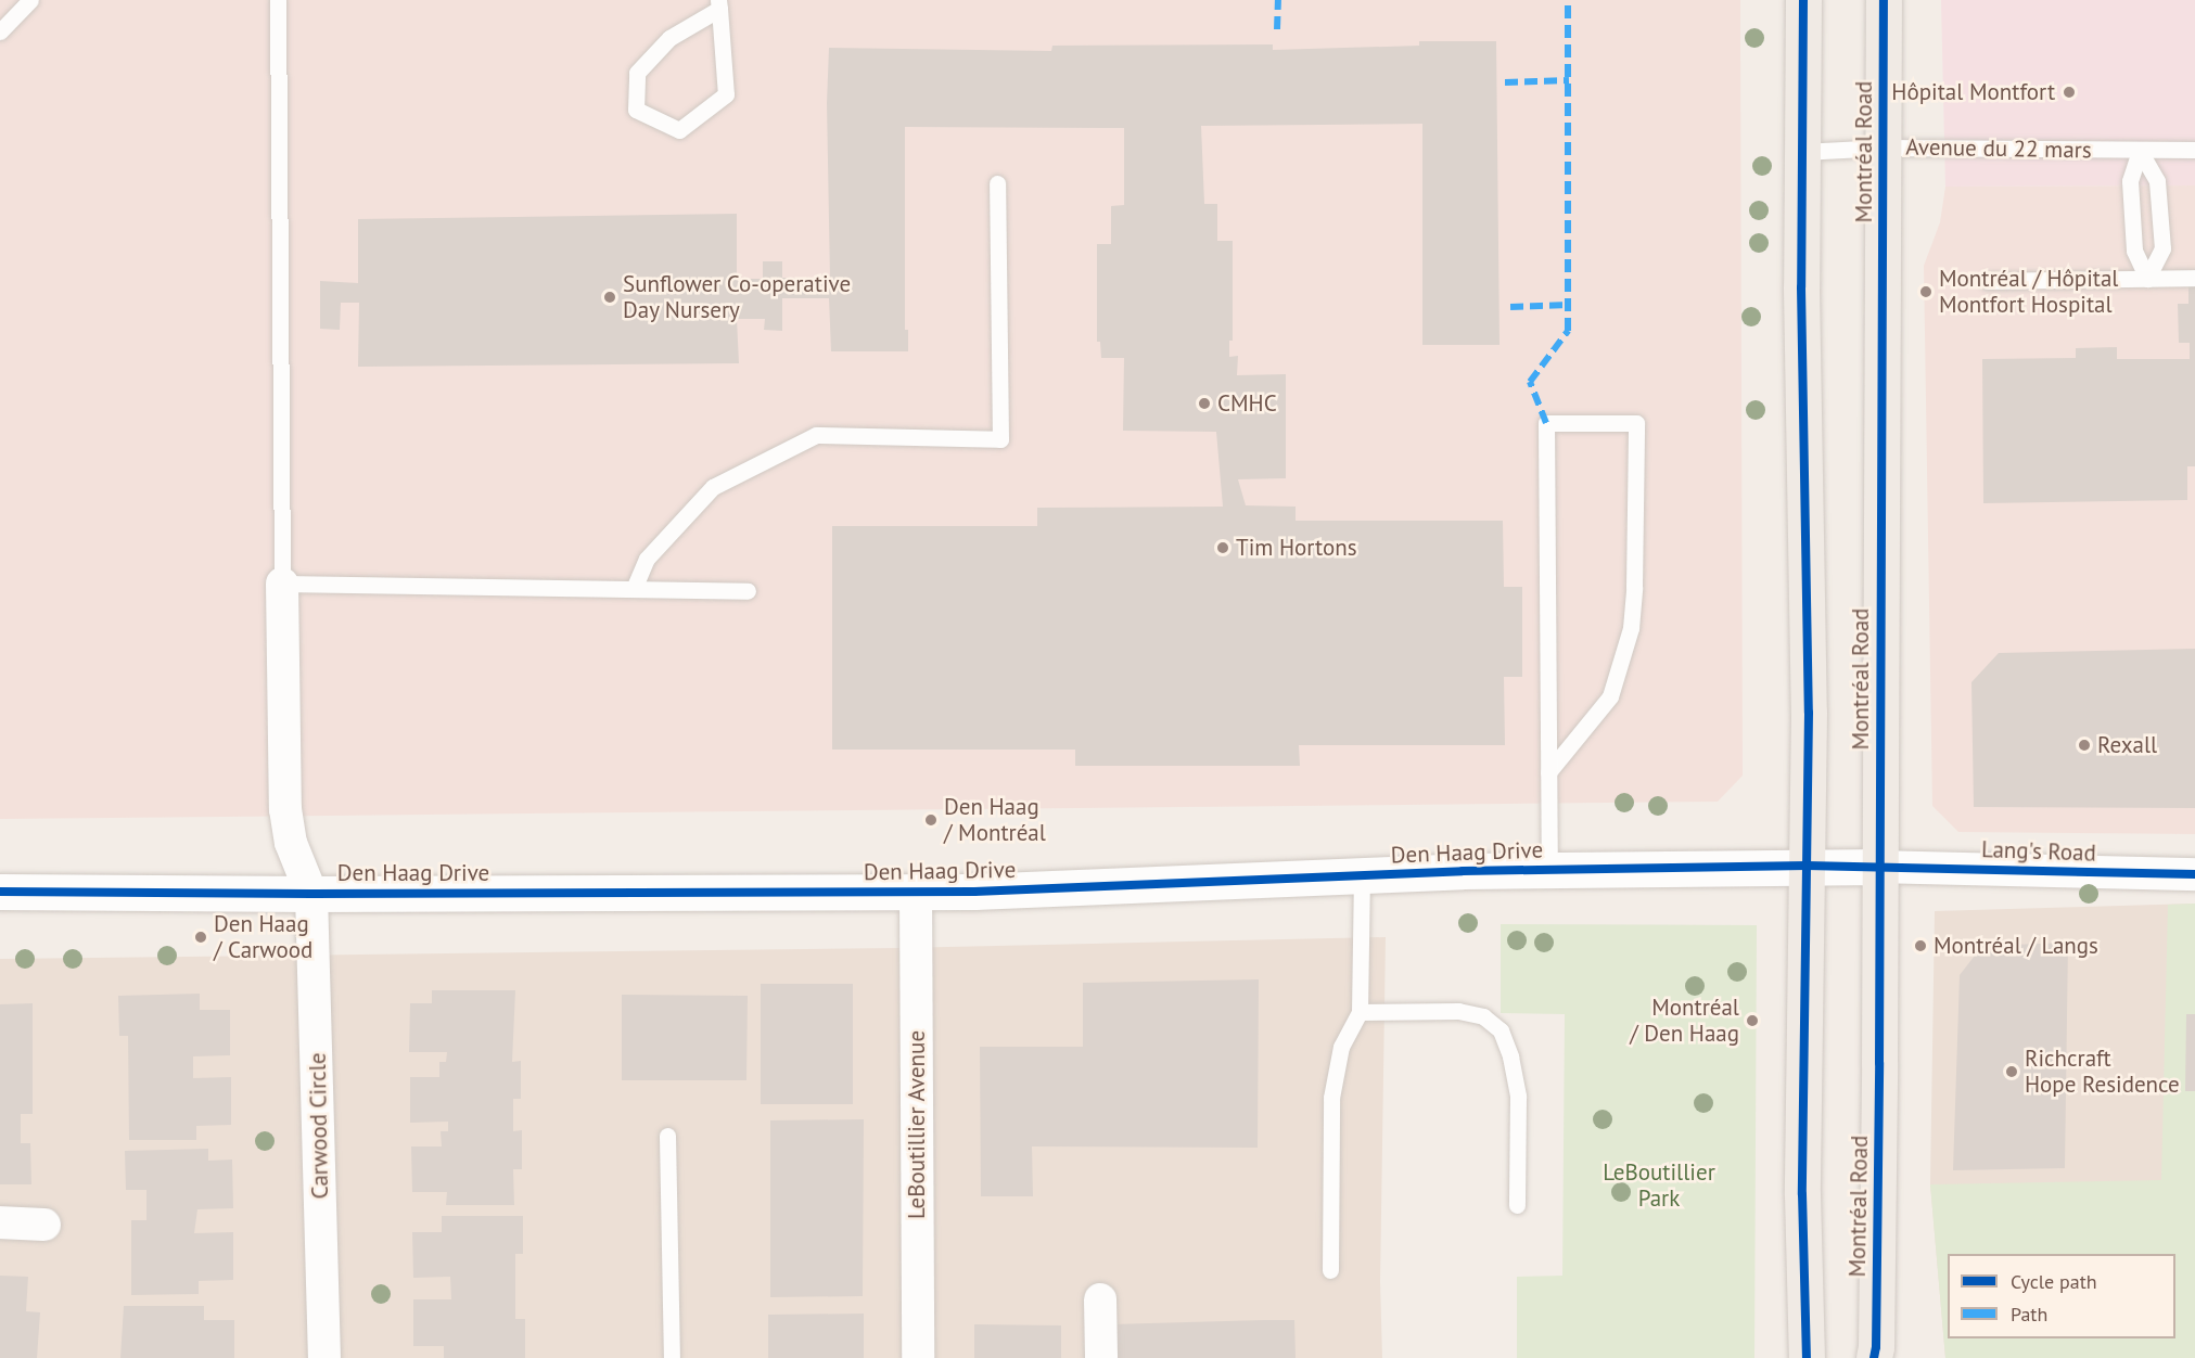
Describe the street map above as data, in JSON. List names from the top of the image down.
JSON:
{
  "streets": {
    "main road": ["Montréal Road"],
    "street": [
      "Lang's Road",
      "Den Haag Drive",
      "LeBoutillier Avenue",
      "Carwood Circle"
    ],
    "lane": ["Avenue du 22 mars"]
  },
  "crossings": [
    ["Avenue du 22 mars", "Montréal Road"],
    ["Montréal Road", "Lang's Road"],
    ["Montréal Road", "Den Haag Drive"],
    ["Lang's Road", "Den Haag Drive"],
    ["Den Haag Drive", "LeBoutillier Avenue"],
    ["Den Haag Drive", "Carwood Circle"]
  ],
  "parks": ["LeBoutillier Park"],
  "places": [
    "Hôpital Montfort",
    "Montréal / Hôpital Montfort Hospital",
    "Sunflower Co-operative Day Nursery",
    "CMHC",
    "Tim Hortons",
    "Rexall",
    "Den Haag / Montréal",
    "Den Haag / Carwood",
    "Montréal / Langs",
    "Montréal / Den Haag",
    "Richcraft Hope Residence"
  ],
  "legend": ["Cycle path", "Path"]
}
